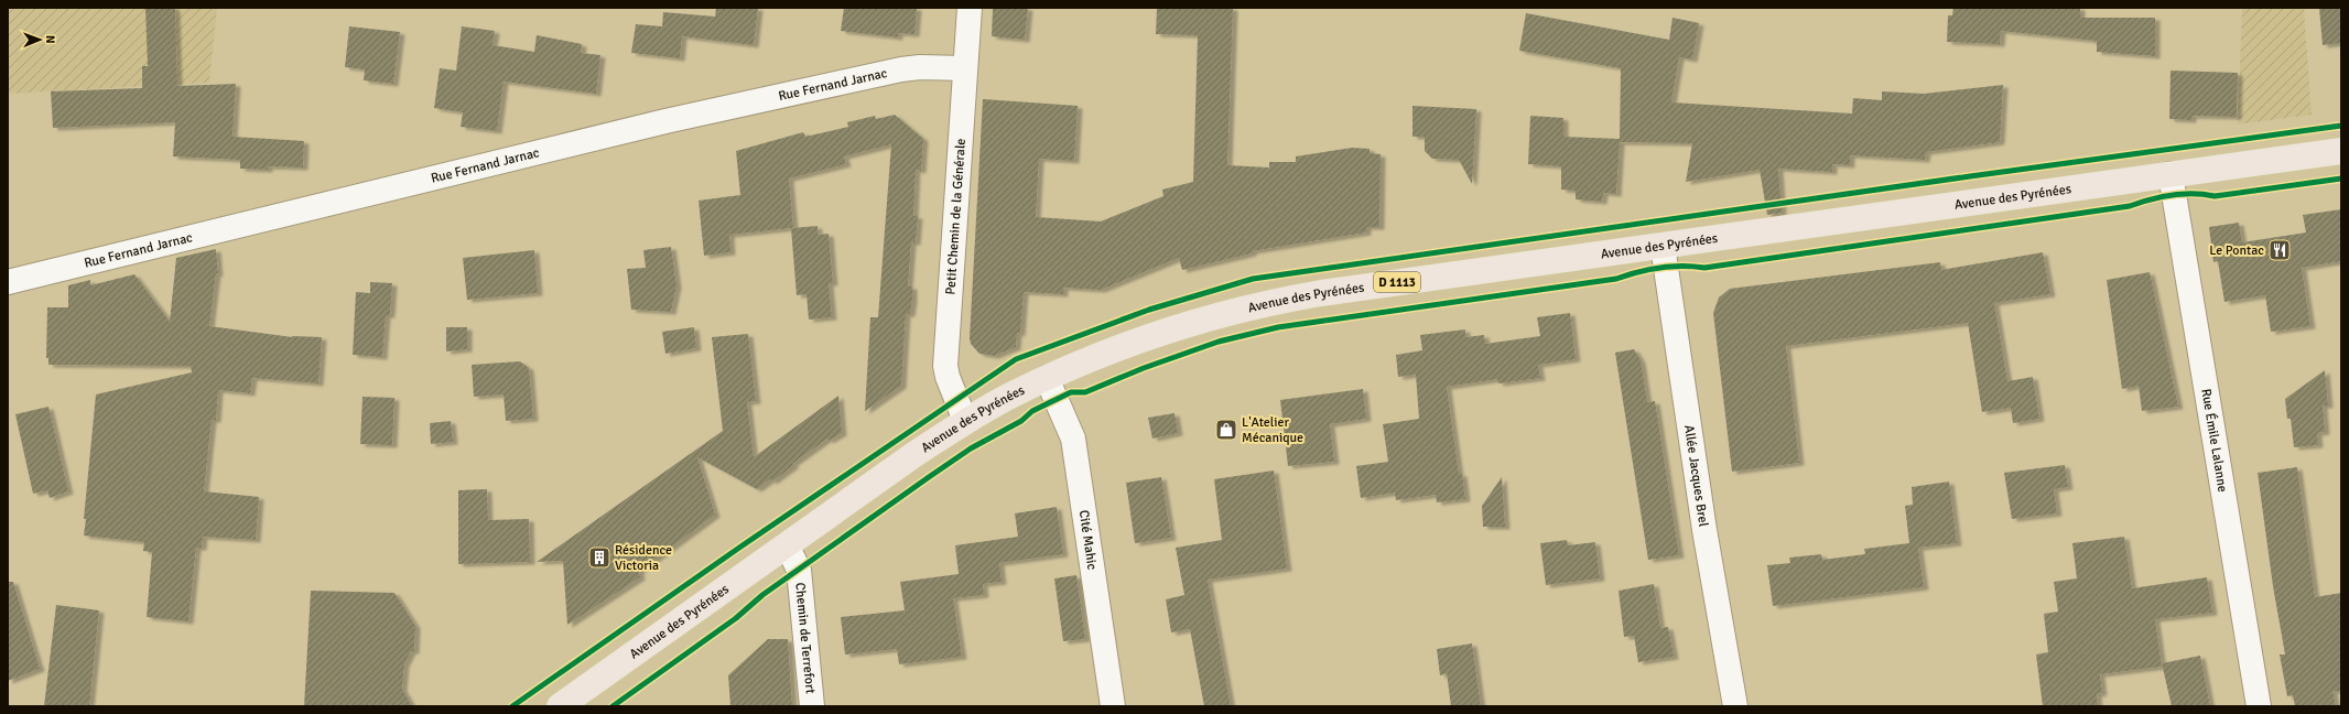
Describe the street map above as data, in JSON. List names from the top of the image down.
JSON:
{
  "streets": {
    "main road": ["Avenue des Pyrénées", "D 1113"],
    "street": [
      "Rue Fernand Jarnac",
      "Petit Chemin de la Générale",
      "Rue Émile Lalanne",
      "Allée Jacques Brel",
      "Cité Mahic",
      "Chemin de Terrefort"
    ]
  },
  "crossings": [
    ["Rue Fernand Jarnac", "Petit Chemin de la Générale"],
    ["Avenue des Pyrénées", "Petit Chemin de la Générale"],
    ["Avenue des Pyrénées", "Rue Émile Lalanne"],
    ["Avenue des Pyrénées", "Allée Jacques Brel"],
    ["Avenue des Pyrénées", "Cité Mahic"],
    ["Avenue des Pyrénées", "Chemin de Terrefort"]
  ],
  "places": {
    "restaurant": ["Le Pontac"],
    "shop": ["L'Atelier Mécanique"],
    "building": ["Résidence Victoria"]
  },
  "north": "right"
}
